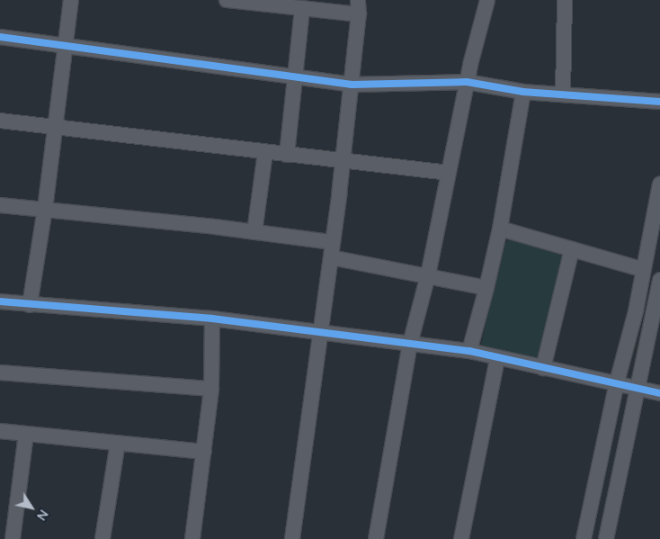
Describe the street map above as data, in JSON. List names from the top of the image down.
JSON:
{
  "north": "bottom right"
}
